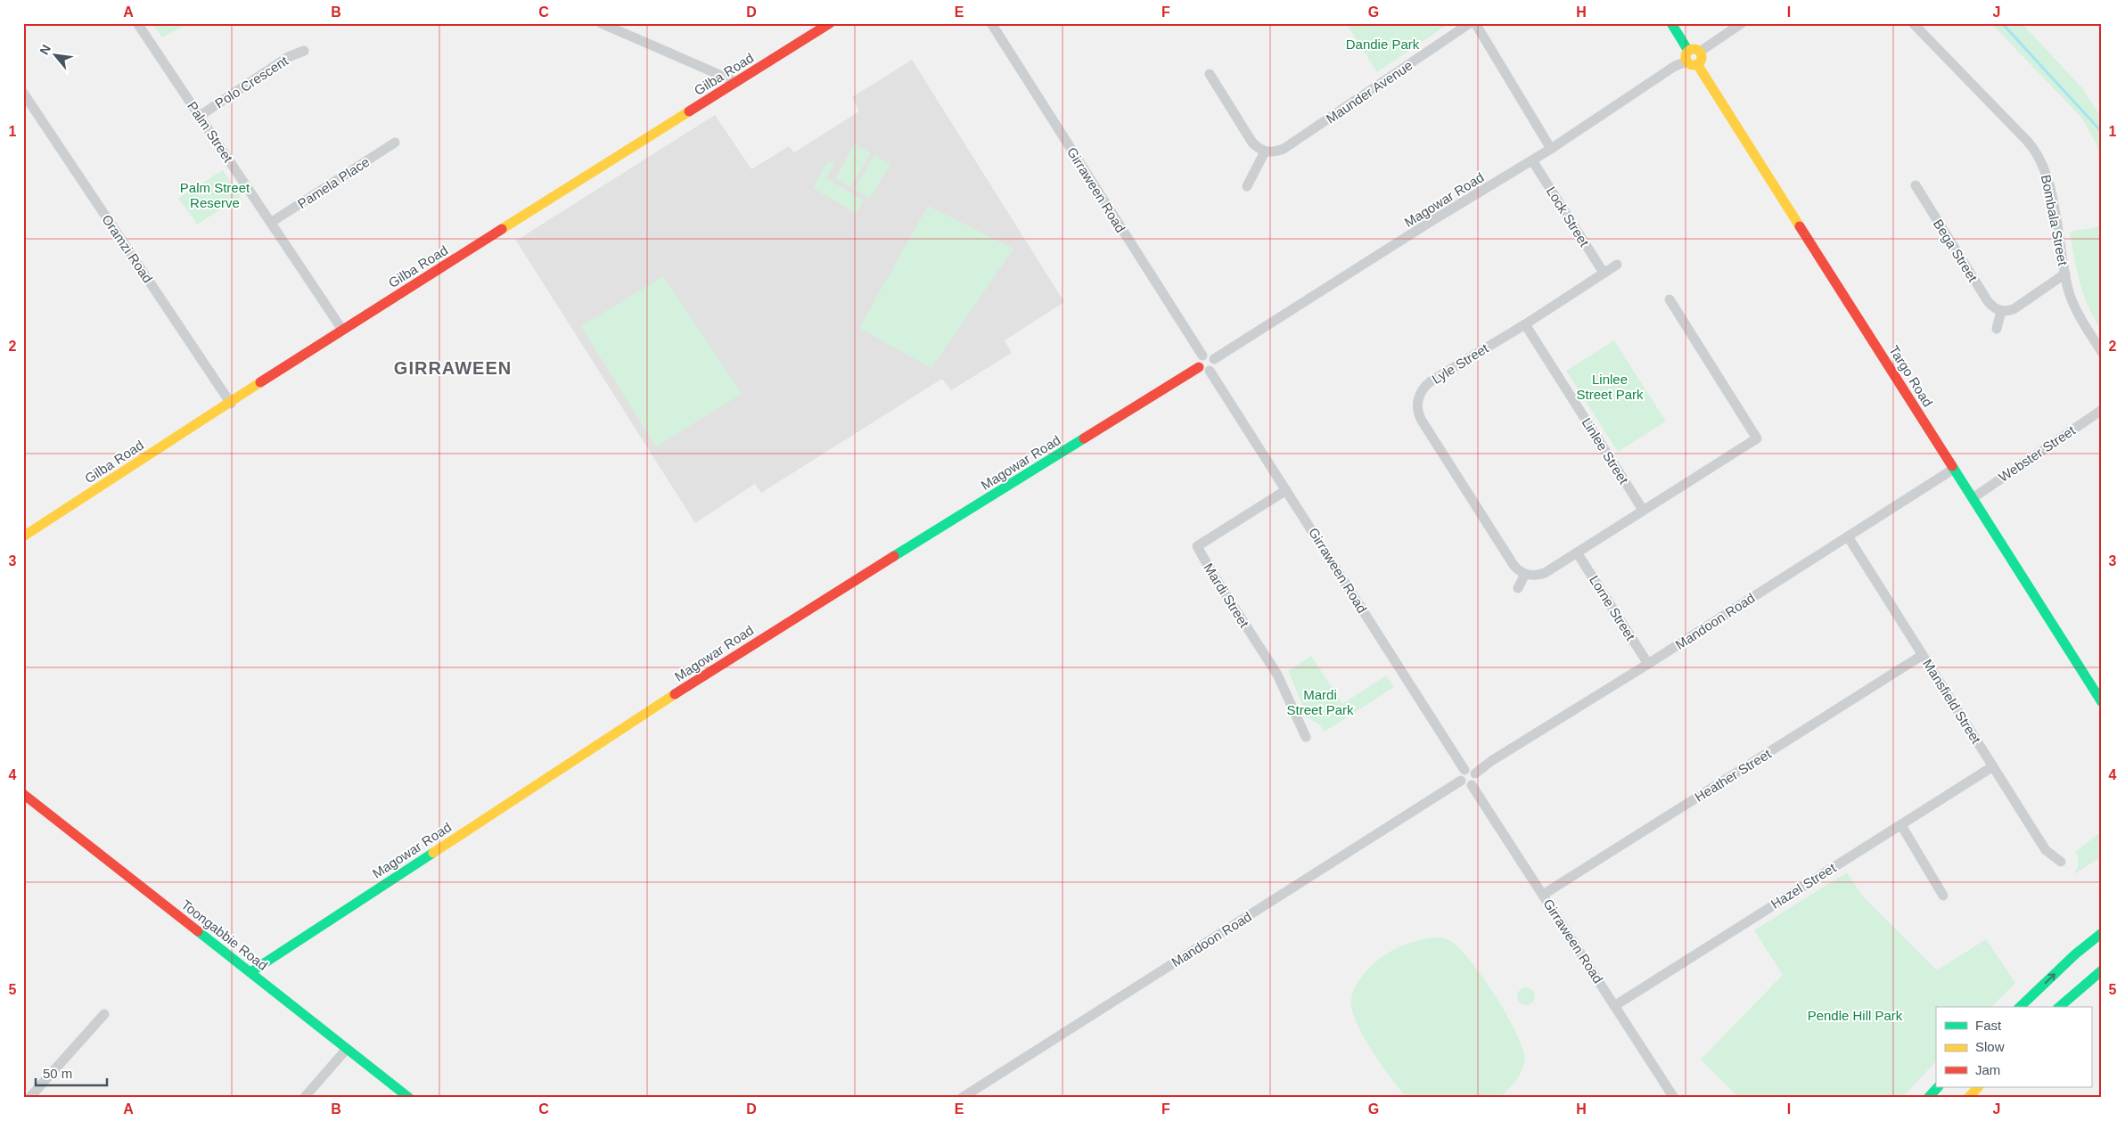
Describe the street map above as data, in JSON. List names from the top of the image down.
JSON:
{
  "streets": {
    "main road": [
      "Gilba Road",
      "Magowar Road",
      "Targo Road",
      "Toongabbie Road"
    ],
    "street": [
      "Polo Crescent",
      "Maunder Avenue",
      "Palm Street",
      "Pamela Place",
      "Girraween Road",
      "Lock Street",
      "Bombala Street",
      "Oramzi Road",
      "Bega Street",
      "Lyle Street",
      "Linlee Street",
      "Webster Street",
      "Mardi Street",
      "Lorne Street",
      "Mandoon Road",
      "Mansfield Street",
      "Heather Street",
      "Hazel Street"
    ]
  },
  "crossings": [
    ["Gilba Road", "Palm Street"],
    ["Gilba Road", "Oramzi Road"],
    ["Polo Crescent", "Palm Street"],
    ["Palm Street", "Pamela Place"],
    ["Girraween Road", "Magowar Road"],
    ["Girraween Road", "Mardi Street"],
    ["Girraween Road", "Mandoon Road"],
    ["Girraween Road", "Heather Street"],
    ["Girraween Road", "Hazel Street"],
    ["Magowar Road", "Lock Street"],
    ["Magowar Road", "Targo Road"],
    ["Magowar Road", "Toongabbie Road"],
    ["Lock Street", "Lyle Street"],
    ["Lyle Street", "Linlee Street"],
    ["Targo Road", "Webster Street"],
    ["Targo Road", "Mandoon Road"],
    ["Lorne Street", "Mandoon Road"],
    ["Mandoon Road", "Mansfield Street"],
    ["Mansfield Street", "Heather Street"],
    ["Mansfield Street", "Hazel Street"]
  ],
  "districts": ["GIRRAWEEN"],
  "parks": [
    "Dandie Park",
    "Palm Street Reserve",
    "Linlee Street Park",
    "Mardi Street Park",
    "Pendle Hill Park"
  ],
  "legend": ["Fast", "Slow", "Jam"],
  "scale_bar": "50 m",
  "north": "top left",
  "grid": {
    "columns": [
      "A",
      "B",
      "C",
      "D",
      "E",
      "F",
      "G",
      "H",
      "I",
      "J"
    ],
    "rows": [
      "1",
      "2",
      "3",
      "4",
      "5"
    ]
  }
}
